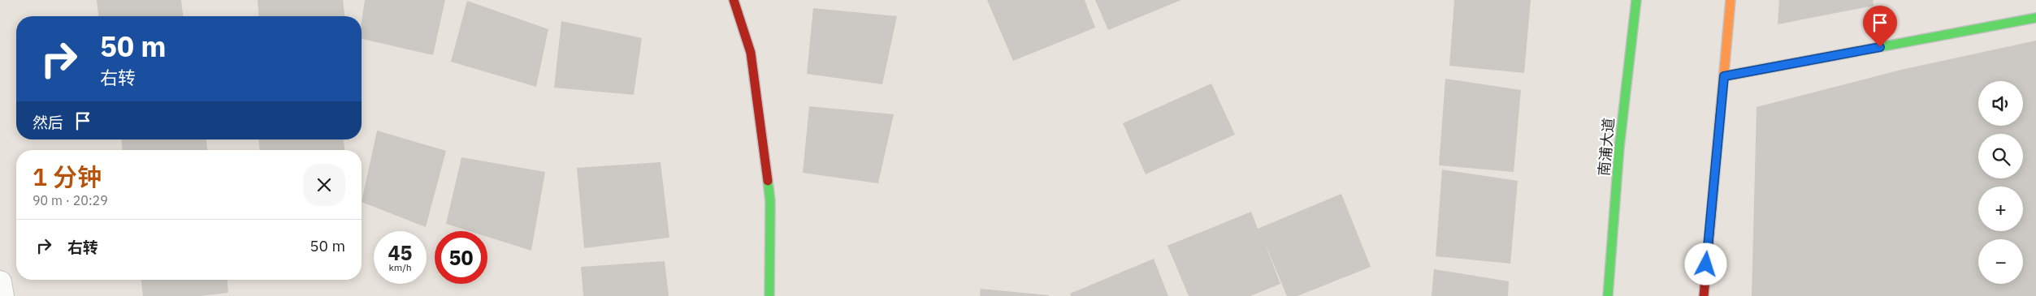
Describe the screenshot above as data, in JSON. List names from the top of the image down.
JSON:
{
  "streets": {
    "street": ["南浦大道"]
  },
  "page": {
    "turn": ["50 m", "右转"],
    "map_buttons": ["+", "−"],
    "then": "然后",
    "heading": ["1 分钟", "90 m · 20:29"],
    "list": [
      {
        "name": "右转",
        "value": "50 m"
      }
    ],
    "speed": "45 km/h",
    "limit": "50"
  }
}
